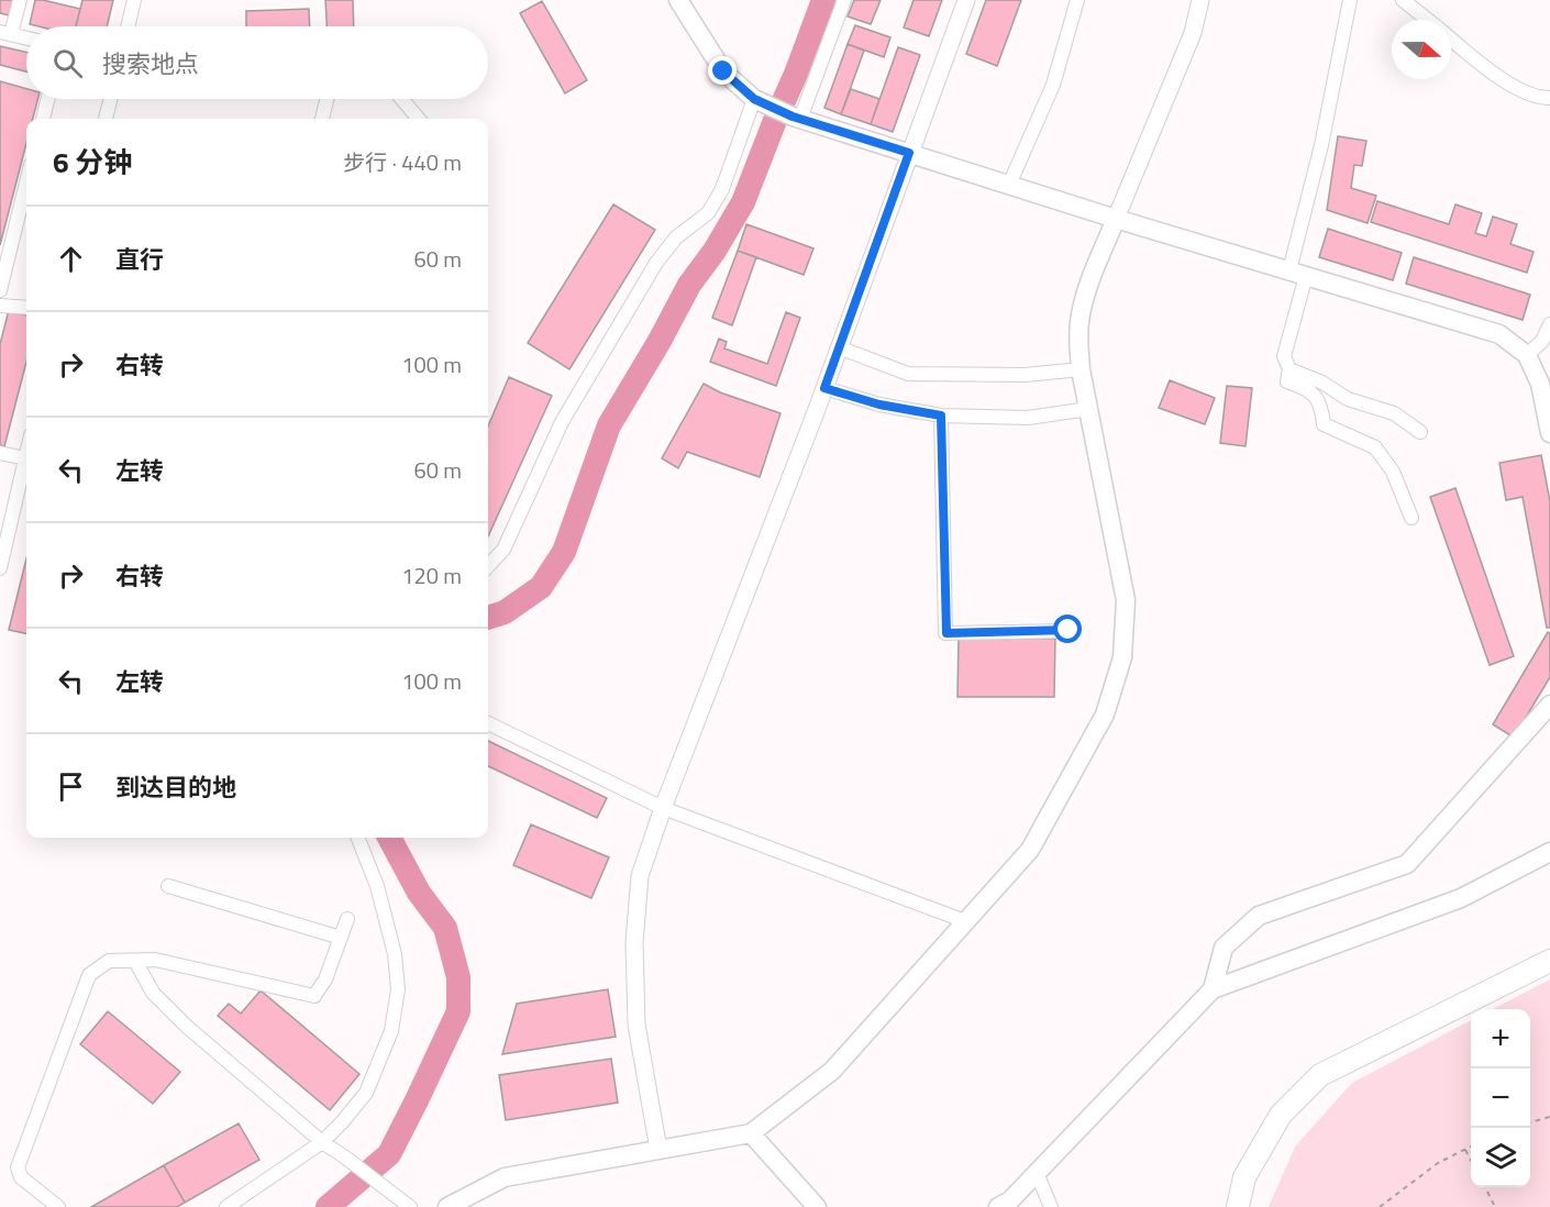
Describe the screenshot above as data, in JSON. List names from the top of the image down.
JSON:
{
  "north": "right",
  "page": {
    "search": "搜索地点",
    "heading": ["6 分钟", "步行 · 440 m"],
    "list": [
      ["直行", "60 m"],
      ["右转", "100 m"],
      ["左转", "60 m"],
      ["右转", "120 m"],
      ["左转", "100 m"],
      "到达目的地"
    ],
    "map_buttons": ["+", "−"]
  }
}
